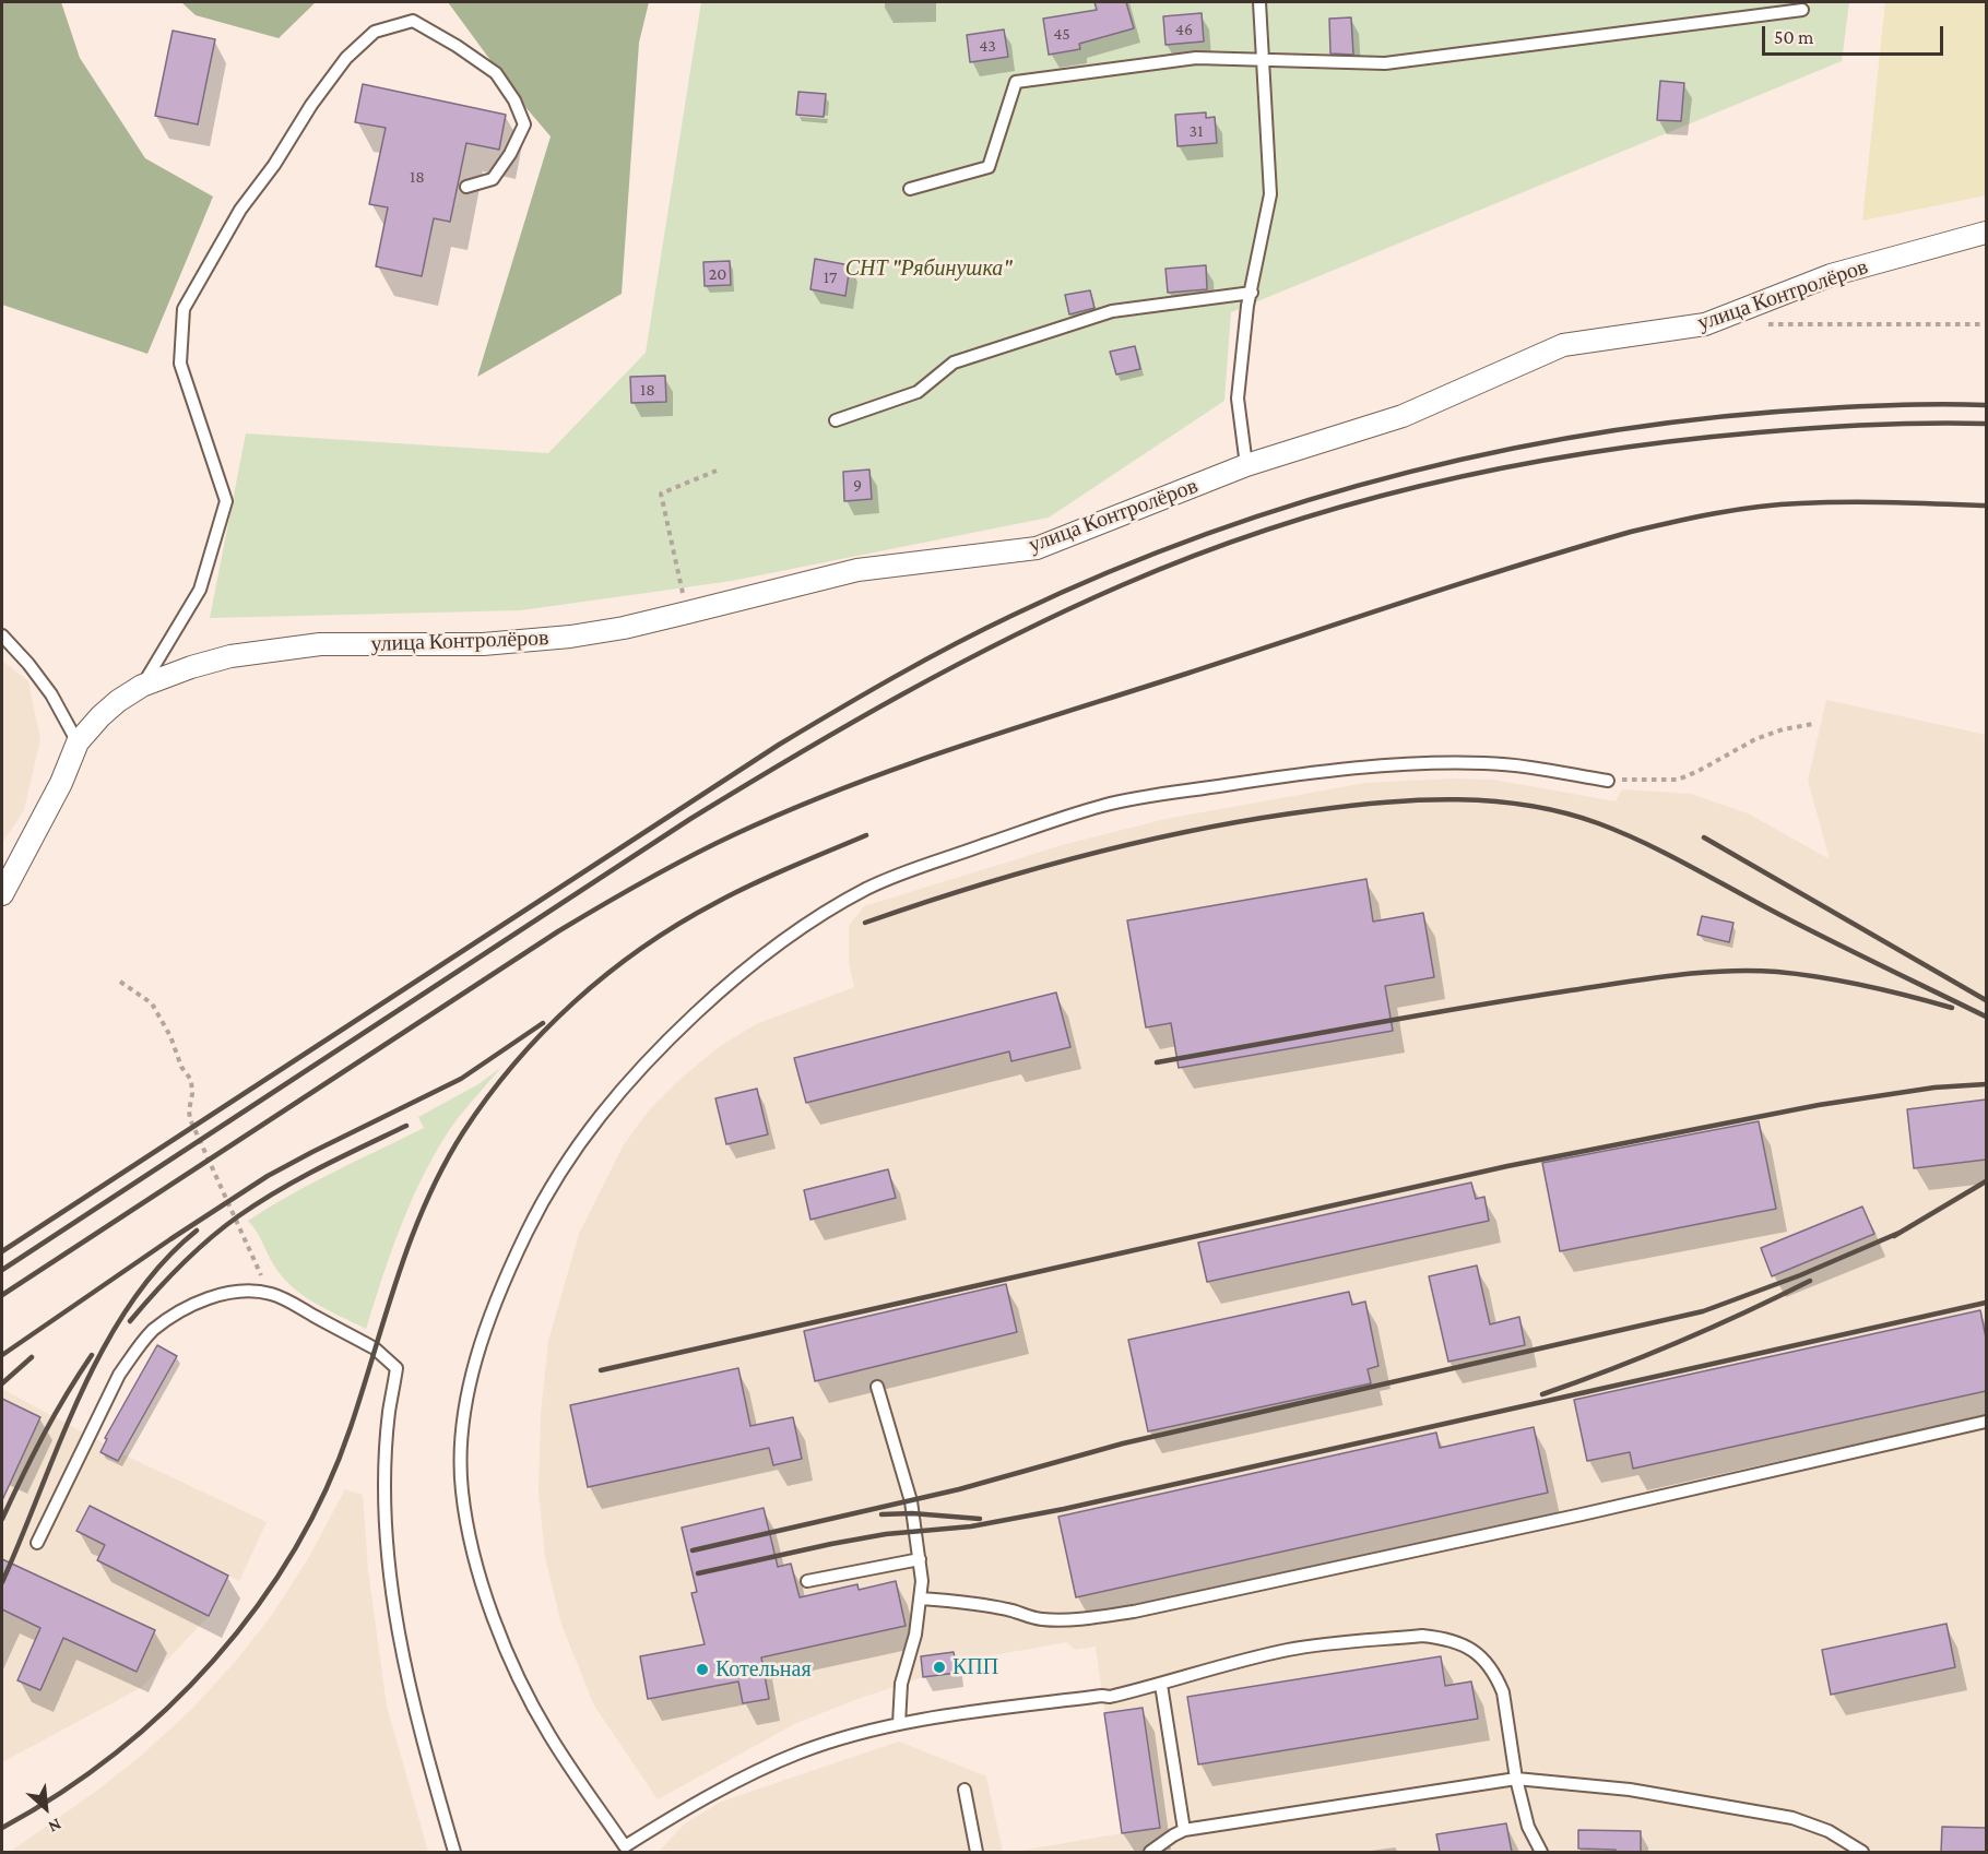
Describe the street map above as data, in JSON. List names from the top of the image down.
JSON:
{
  "streets": {
    "street": ["улица Контролёров"]
  },
  "parks": ["СНТ \"Рябинушка\""],
  "places": ["КПП", "Котельная"],
  "house_numbers": [
    "46",
    "45",
    "43",
    "31",
    "18",
    "20",
    "17",
    "18",
    "9"
  ],
  "scale_bar": "50 m",
  "north": "bottom right"
}
